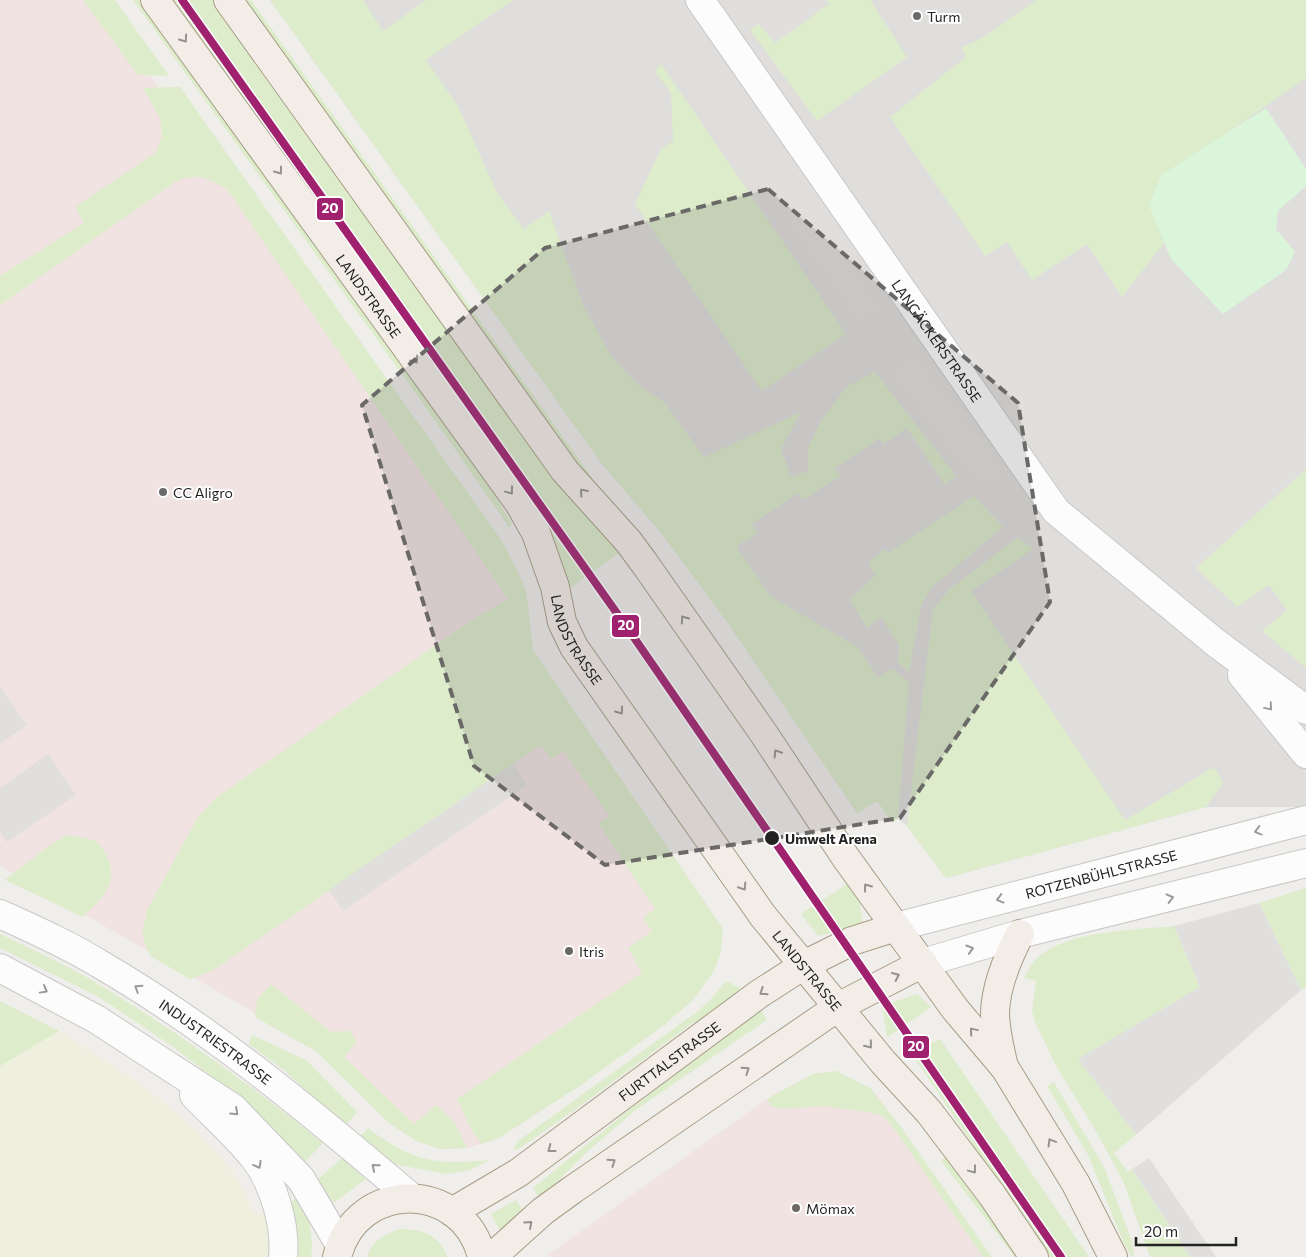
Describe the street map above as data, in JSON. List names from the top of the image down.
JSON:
{
  "streets": {
    "main road": ["LANDSTRASSE", "FURTTALSTRASSE"],
    "street": ["LANGÄCKERSTRASSE", "ROTZENBÜHLSTRASSE", "INDUSTRIESTRASSE"]
  },
  "crossings": [
    ["LANDSTRASSE", "FURTTALSTRASSE"],
    ["ROTZENBÜHLSTRASSE", "FURTTALSTRASSE"]
  ],
  "places": [
    "Turm",
    "CC Aligro",
    "Umwelt Arena",
    "Itris",
    "Mömax"
  ],
  "lines": ["tram line 20"],
  "scale_bar": "20 m"
}
